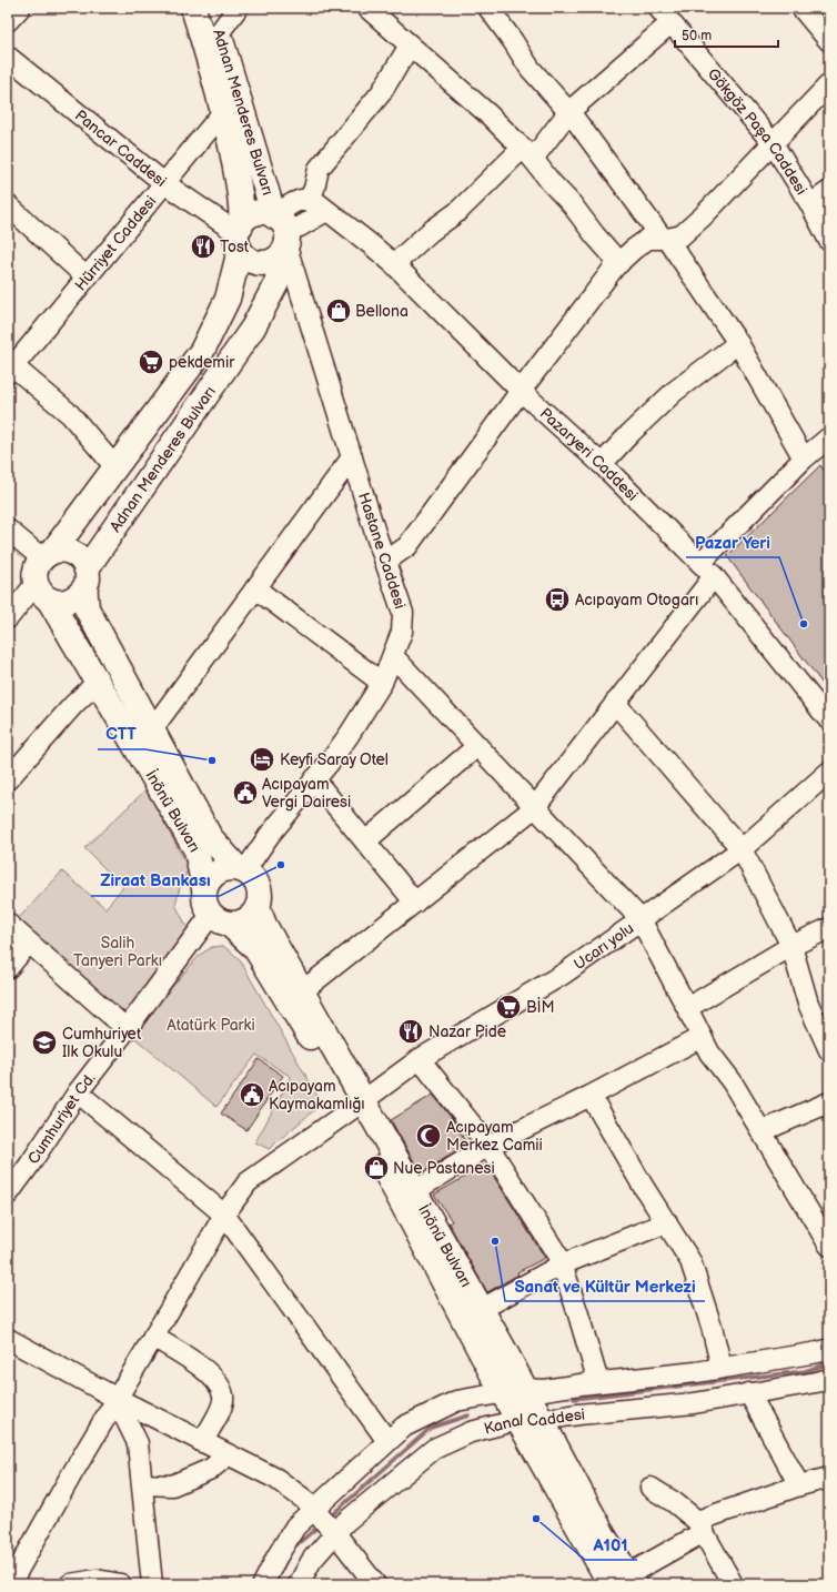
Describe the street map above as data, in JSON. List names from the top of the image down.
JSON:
{
  "streets": {
    "main road": ["Adnan Menderes Bulvarı", "İnönü Bulvarı"],
    "street": [
      "Gökgöz Paşa Caddesi",
      "Pancar Caddesi",
      "Hürriyet Caddesi",
      "Pazaryeri Caddesi",
      "Hastane Caddesi",
      "Ucarı yolu",
      "Cumhuriyet Cd.",
      "Kanal Caddesi"
    ]
  },
  "crossings": [
    ["Adnan Menderes Bulvarı", "Pancar Caddesi"],
    ["Adnan Menderes Bulvarı", "Hürriyet Caddesi"],
    ["Adnan Menderes Bulvarı", "Hastane Caddesi"],
    ["Adnan Menderes Bulvarı", "İnönü Bulvarı"],
    ["Pancar Caddesi", "Hürriyet Caddesi"],
    ["Pancar Caddesi", "Hastane Caddesi"],
    ["Hastane Caddesi", "İnönü Bulvarı"],
    ["Hastane Caddesi", "Cumhuriyet Cd."],
    ["İnönü Bulvarı", "Ucarı yolu"],
    ["İnönü Bulvarı", "Cumhuriyet Cd."],
    ["İnönü Bulvarı", "Kanal Caddesi"]
  ],
  "parks": ["Salih Tanyeri Parkı", "Atatürk Parki"],
  "places": {
    "restaurant": ["Tost", "Nazar Pide"],
    "shop": ["Bellona", "Nue Pastanesi"],
    "supermarket": ["pekdemir", "BİM"],
    "bus stop": ["Acıpayam Otogarı"],
    "other": [
      "Pazar Yeri",
      "CTT",
      "Ziraat Bankası",
      "Sanat ve Kültür Merkezi",
      "A101"
    ],
    "hotel": ["Keyfi Saray Otel"],
    "public building": ["Acıpayam Vergi Dairesi", "Acıpayam Kaymakamlığı"],
    "school or university": ["Cumhuriyet Ilk Okulu"],
    "mosque": ["Acıpayam Merkez Camii"]
  },
  "scale_bar": "50 m"
}
